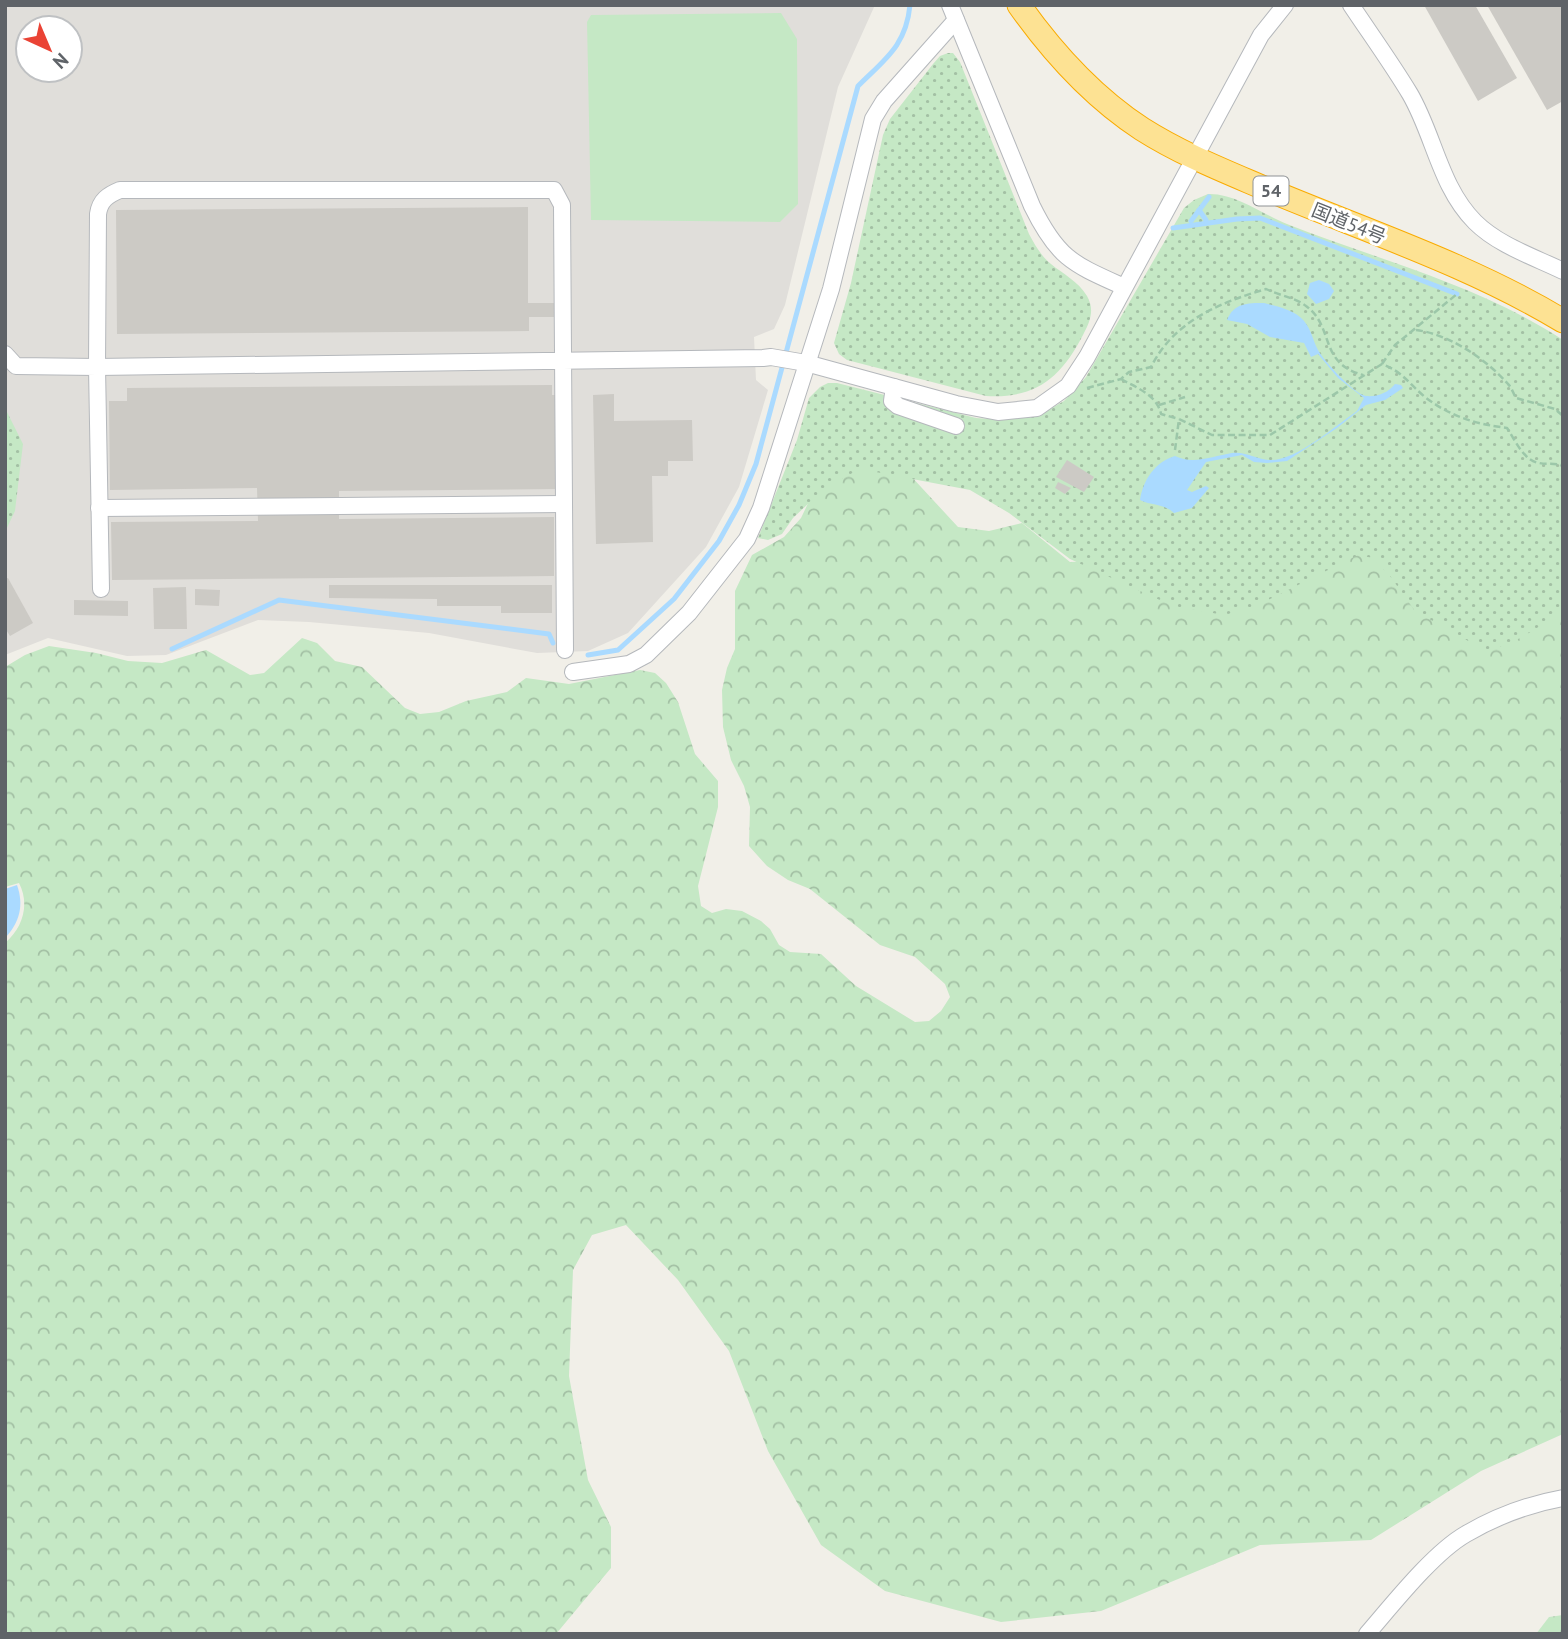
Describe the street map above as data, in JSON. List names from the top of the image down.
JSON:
{
  "streets": {
    "highway": ["54", "国道54号"]
  },
  "north": "bottom right"
}
